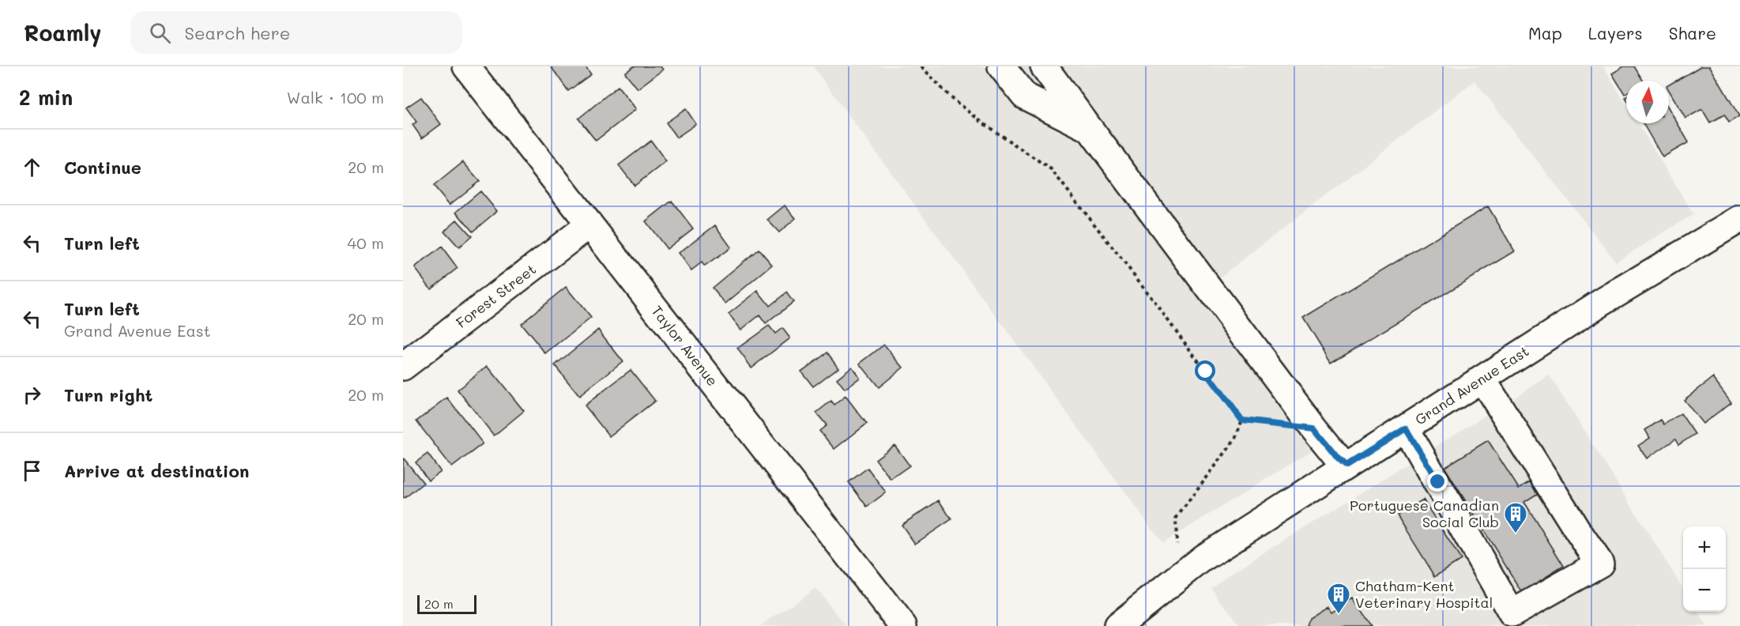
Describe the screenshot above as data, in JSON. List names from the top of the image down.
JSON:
{
  "streets": {
    "street": ["Forest Street", "Taylor Avenue", "Grand Avenue East"]
  },
  "crossings": [
    ["Forest Street", "Taylor Avenue"]
  ],
  "places": {
    "building": ["Portuguese Canadian Social Club", "Chatham-Kent Veterinary Hospital"]
  },
  "scale_bar": "20 m",
  "north": "top",
  "page": {
    "header": "Roamly",
    "search": "Search here",
    "nav": ["Map", "Layers", "Share"],
    "heading": ["2 min", "Walk · 100 m"],
    "list": [
      ["Continue", "20 m"],
      ["Turn left", "40 m"],
      ["Turn left", "Grand Avenue East", "20 m"],
      ["Turn right", "20 m"],
      "Arrive at destination"
    ],
    "map_buttons": ["+", "−"],
    "scale": "20 m"
  }
}
